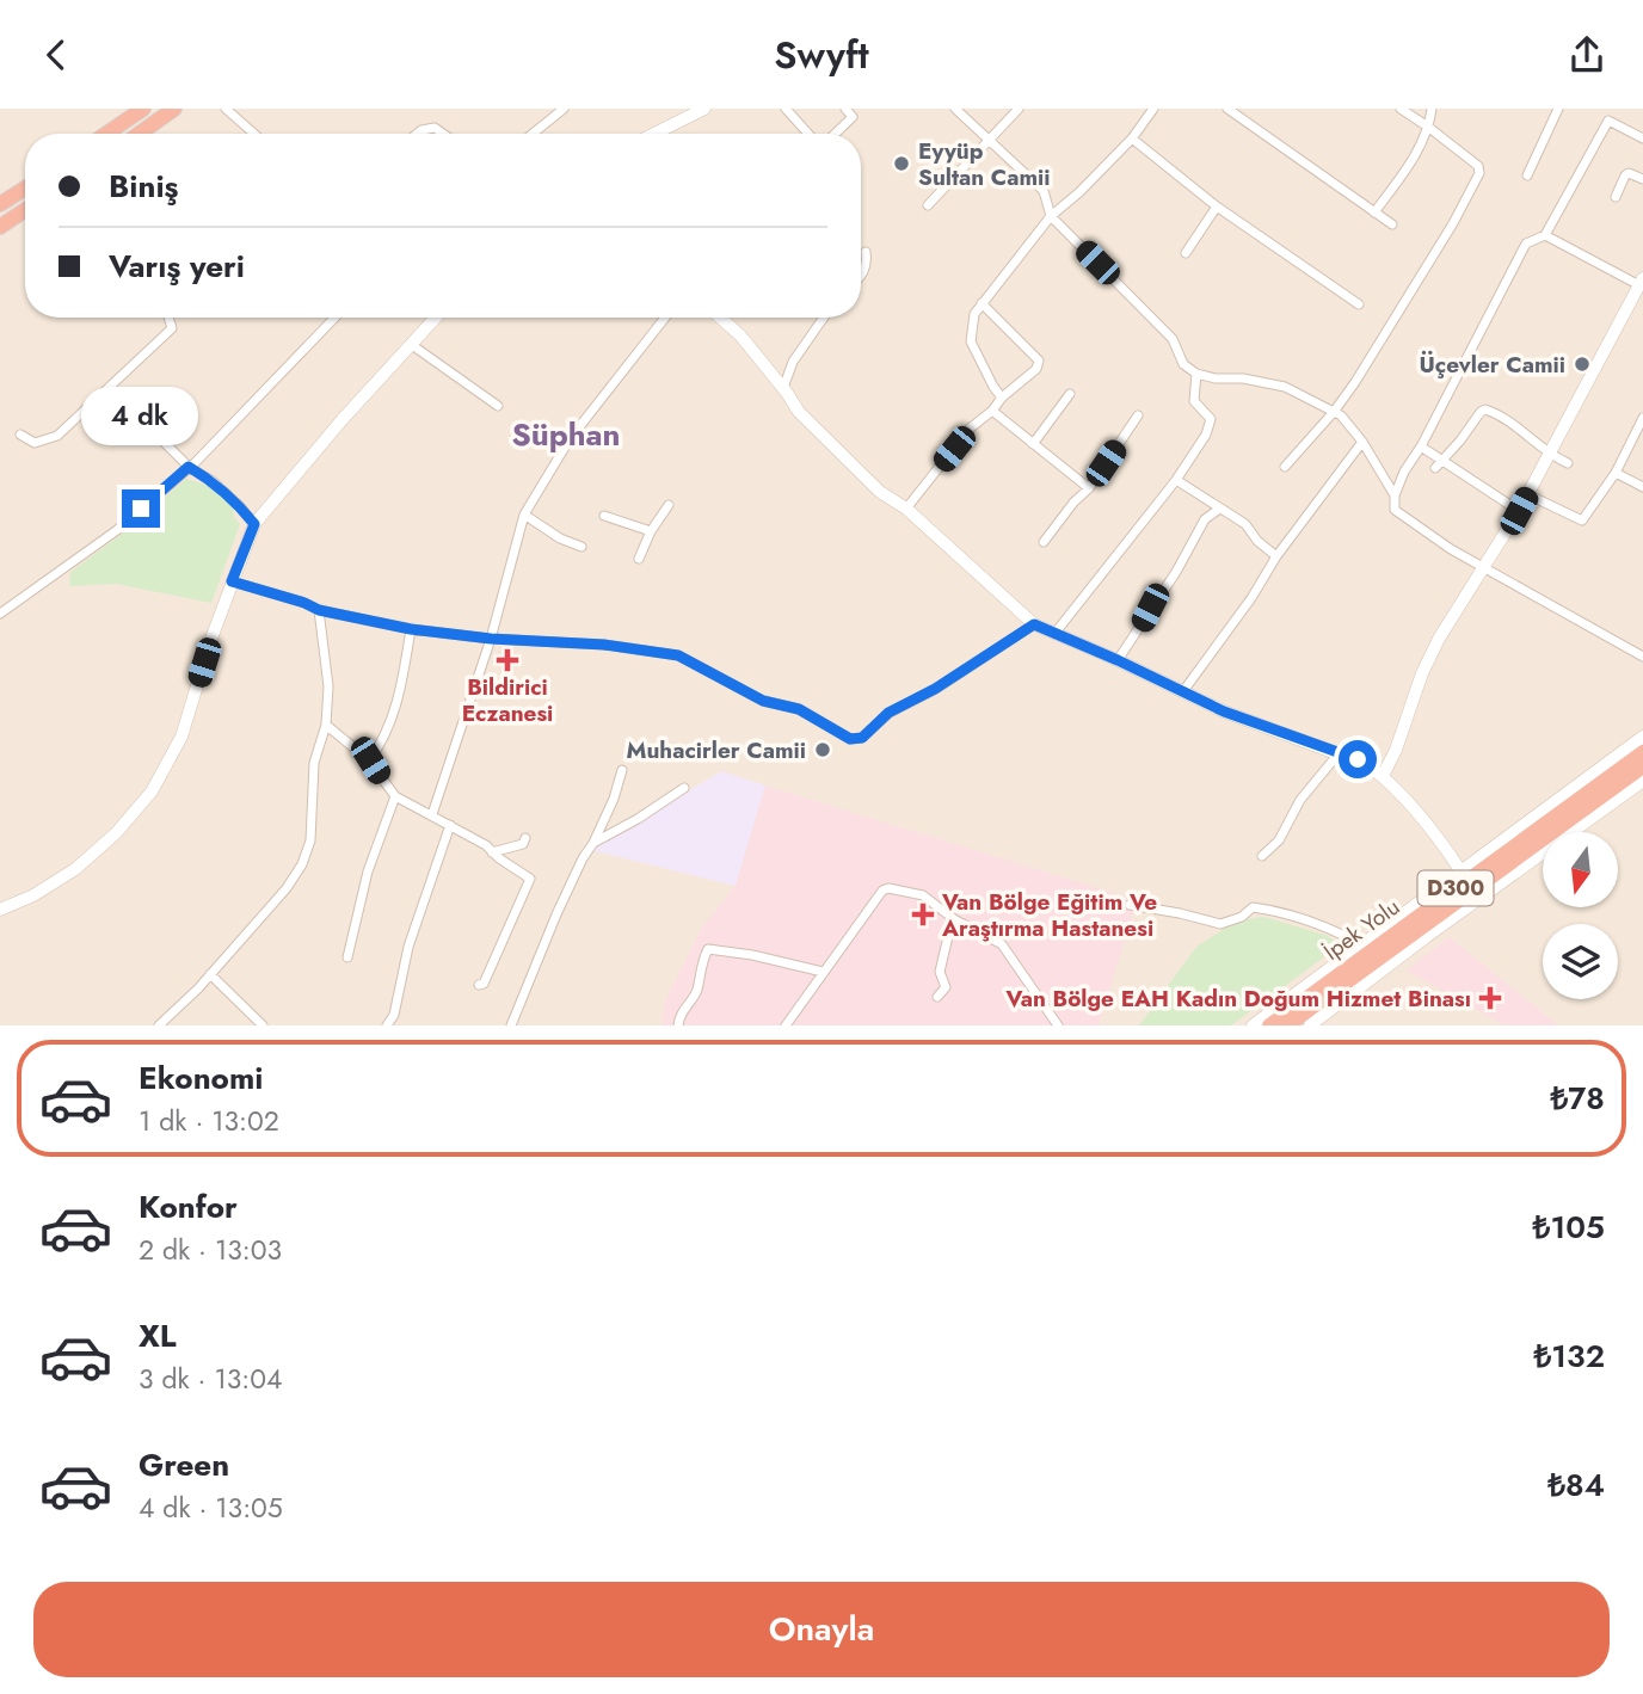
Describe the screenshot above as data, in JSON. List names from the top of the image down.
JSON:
{
  "streets": {
    "highway": ["D300", "İpek Yolu"]
  },
  "districts": ["Süphan"],
  "places": {
    "other": ["Eyyüp Sultan Camii", "Üçevler Camii", "Muhacirler Camii"],
    "health": ["Bildirici Eczanesi", "Van Bölge Eğitim Ve Araştırma Hastanesi", "Van Bölge EAH Kadın Doğum Hizmet Binası"]
  },
  "north": "bottom",
  "page": {
    "header": "Swyft",
    "banner": ["Biniş", "Varış yeri"],
    "bubble": "4 dk",
    "list": [
      {
        "name": "Ekonomi",
        "note": "1 dk · 13:02",
        "value": "₺78"
      },
      {
        "name": "Konfor",
        "note": "2 dk · 13:03",
        "value": "₺105"
      },
      {
        "name": "XL",
        "note": "3 dk · 13:04",
        "value": "₺132"
      },
      {
        "name": "Green",
        "note": "4 dk · 13:05",
        "value": "₺84"
      }
    ],
    "buttons": "Onayla"
  }
}
